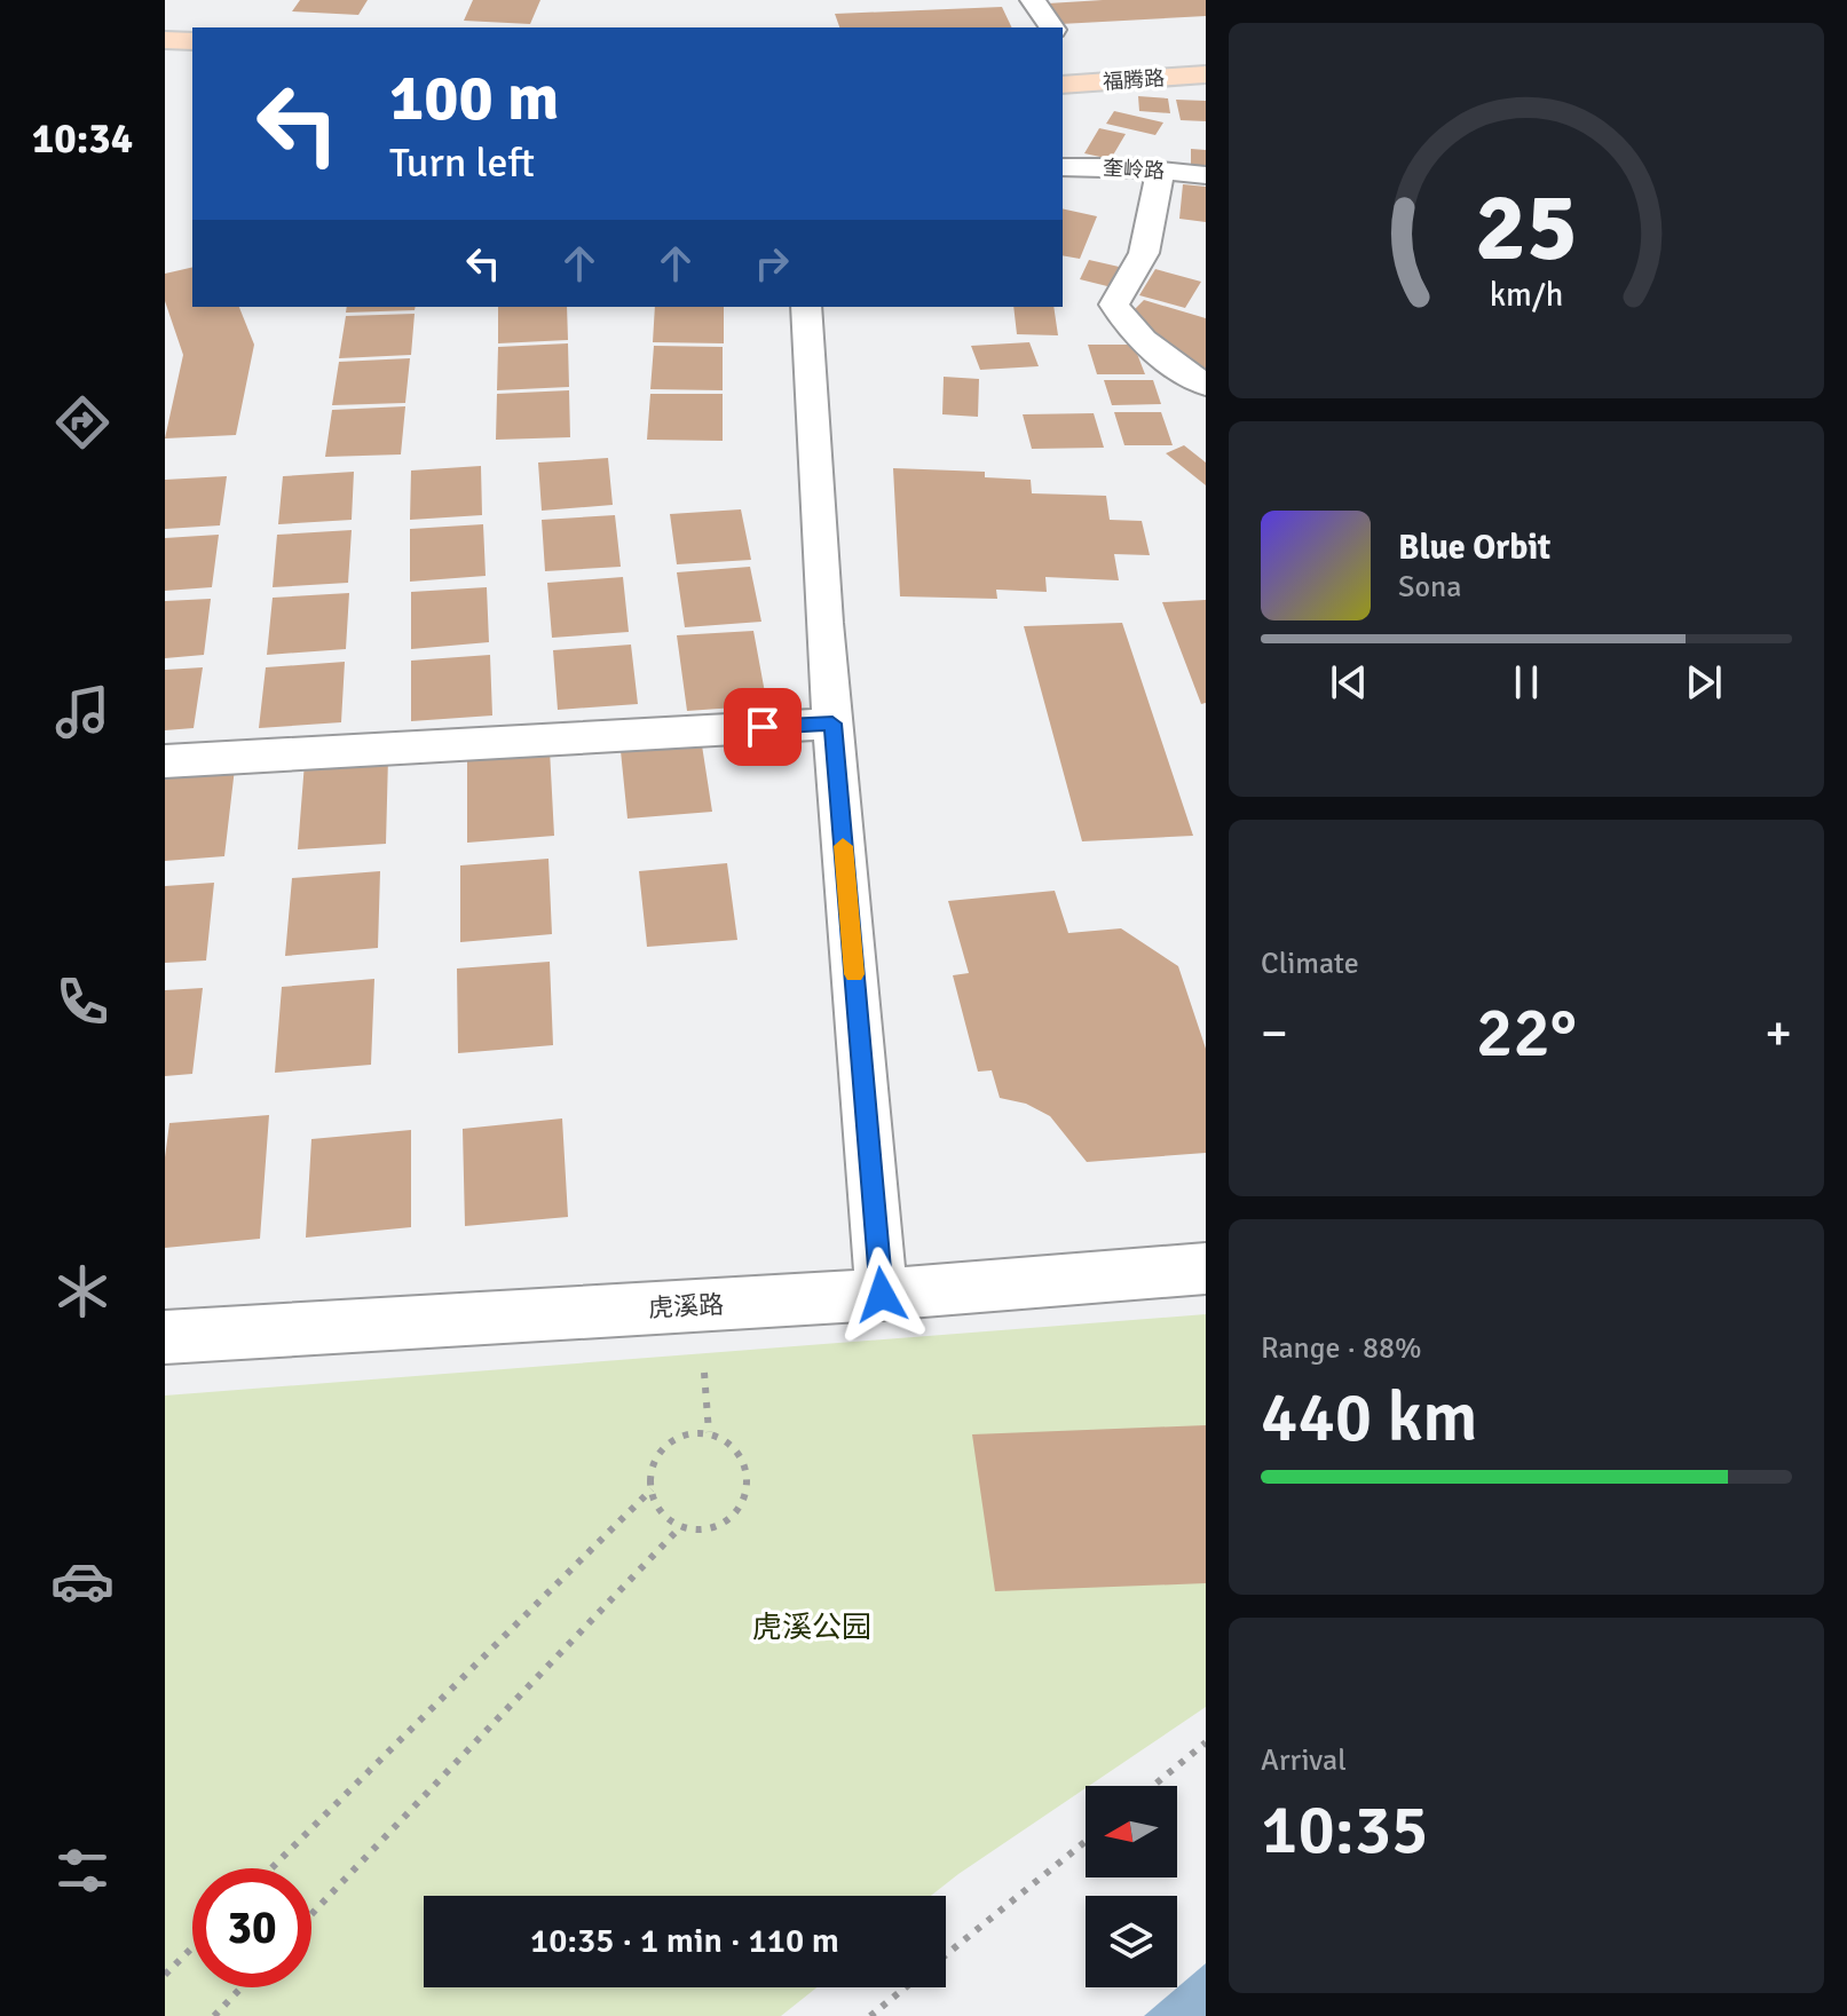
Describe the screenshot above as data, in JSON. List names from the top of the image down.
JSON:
{
  "streets": {
    "main road": ["福腾路"],
    "street": ["奎岭路", "虎溪路"]
  },
  "parks": ["虎溪公园"],
  "north": "left",
  "page": {
    "tabs": "10:34",
    "turn": ["100 m", "Turn left"],
    "song": ["Blue Orbit", "Sona"],
    "tile": [
      "Climate",
      ["Range · 88%", "440 km"],
      ["Arrival", "10:35"]
    ],
    "heat": ["−", "22°", "+"],
    "limit": "30",
    "trip": "10:35 · 1 min · 110 m",
    "gauge": ["25", "km/h"]
  }
}
